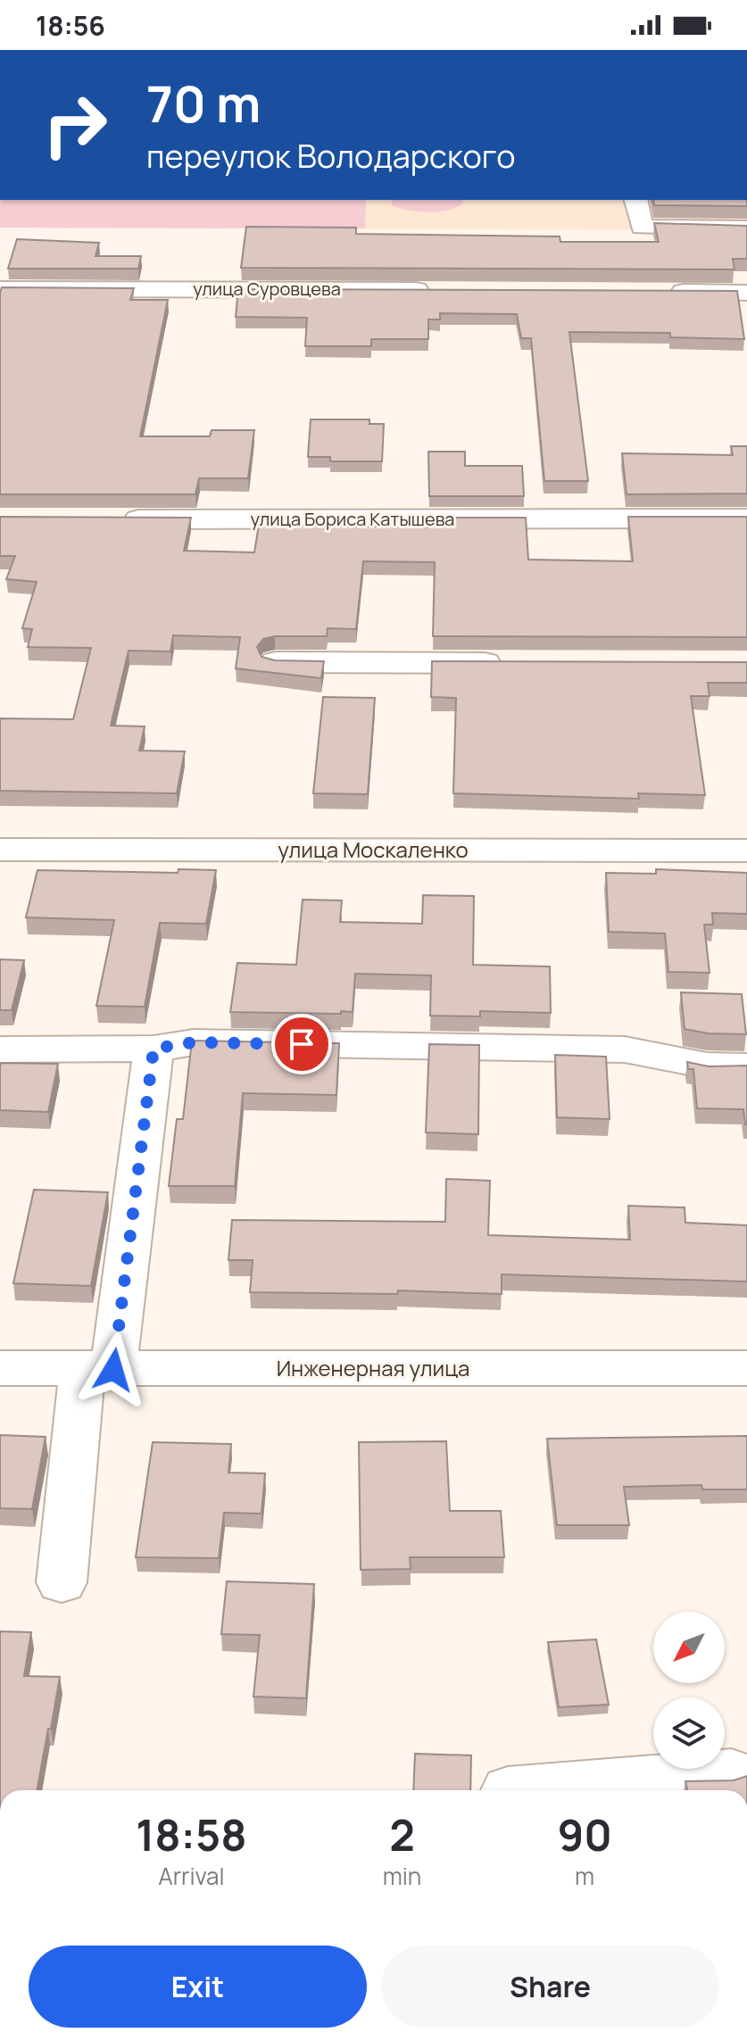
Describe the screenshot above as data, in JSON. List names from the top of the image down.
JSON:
{
  "streets": {
    "street": [
      "улица Суровцева",
      "улица Бориса Катышева",
      "улица Москаленко",
      "Инженерная улица"
    ]
  },
  "north": "bottom left",
  "page": {
    "status": "18:56",
    "turn": ["70 m", "переулок Володарского"],
    "eta": [
      "18:58",
      "Arrival",
      "2",
      "min",
      "90",
      "m"
    ],
    "buttons": ["Exit", "Share"]
  }
}
